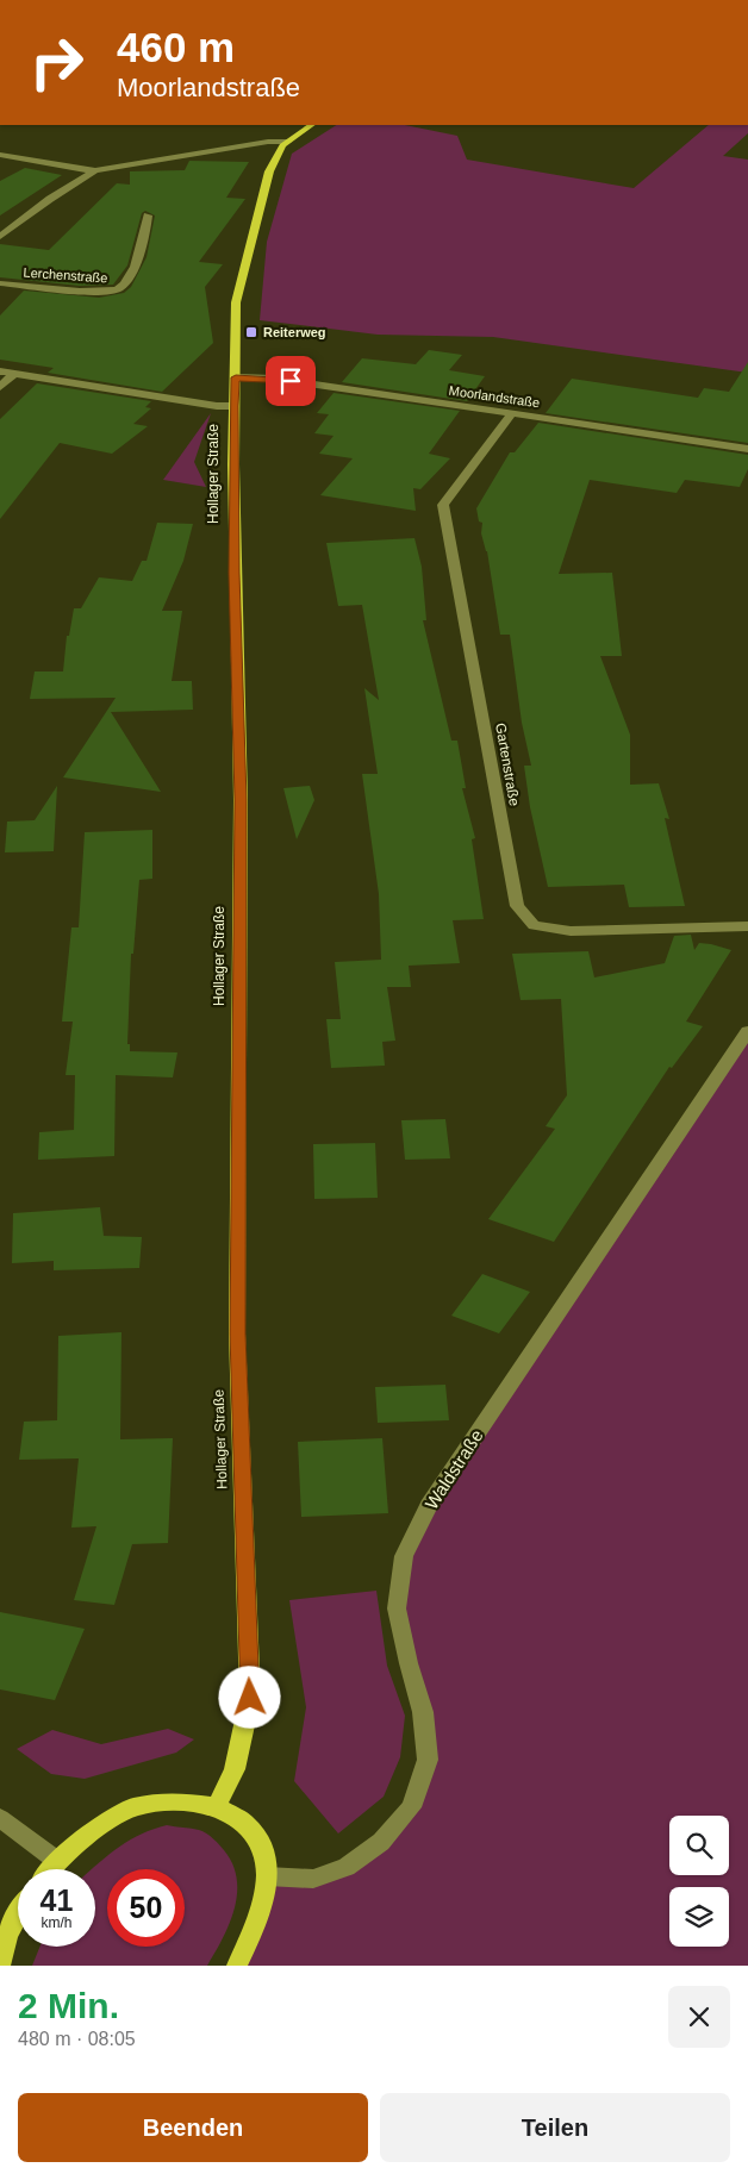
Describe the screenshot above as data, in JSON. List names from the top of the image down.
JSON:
{
  "streets": {
    "main road": ["Hollager Straße"],
    "street": [
      "Lerchenstraße",
      "Moorlandstraße",
      "Gartenstraße",
      "Waldstraße"
    ]
  },
  "crossings": [
    ["Moorlandstraße", "Hollager Straße"],
    ["Moorlandstraße", "Gartenstraße"]
  ],
  "places": {
    "transit": ["Reiterweg"]
  },
  "page": {
    "turn": ["460 m", "Moorlandstraße"],
    "speed": "41 km/h",
    "limit": "50",
    "heading": ["2 Min.", "480 m · 08:05"],
    "buttons": ["Beenden", "Teilen"]
  }
}
